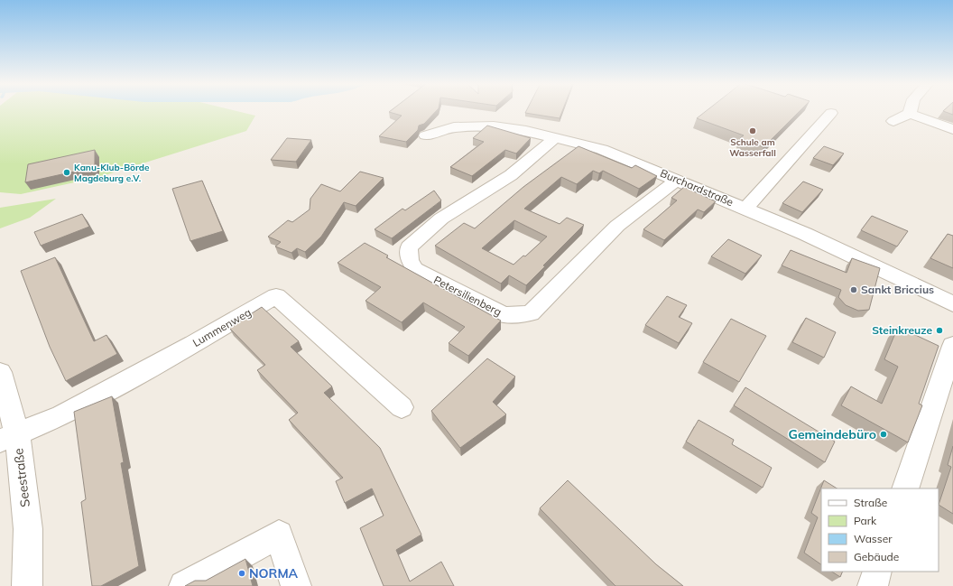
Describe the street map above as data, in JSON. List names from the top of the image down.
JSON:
{
  "streets": {
    "street": [
      "Burchardstraße",
      "Petersilienberg",
      "Lummenweg",
      "Seestraße"
    ]
  },
  "crossings": [
    ["Burchardstraße", "Petersilienberg"],
    ["Lummenweg", "Seestraße"]
  ],
  "places": [
    "Schule am Wasserfall",
    "Kanu-Klub-Börde Magdeburg e.V.",
    "Sankt Briccius",
    "Steinkreuze",
    "Gemeindebüro",
    "NORMA"
  ],
  "legend": [
    "Straße",
    "Park",
    "Wasser",
    "Gebäude"
  ]
}
